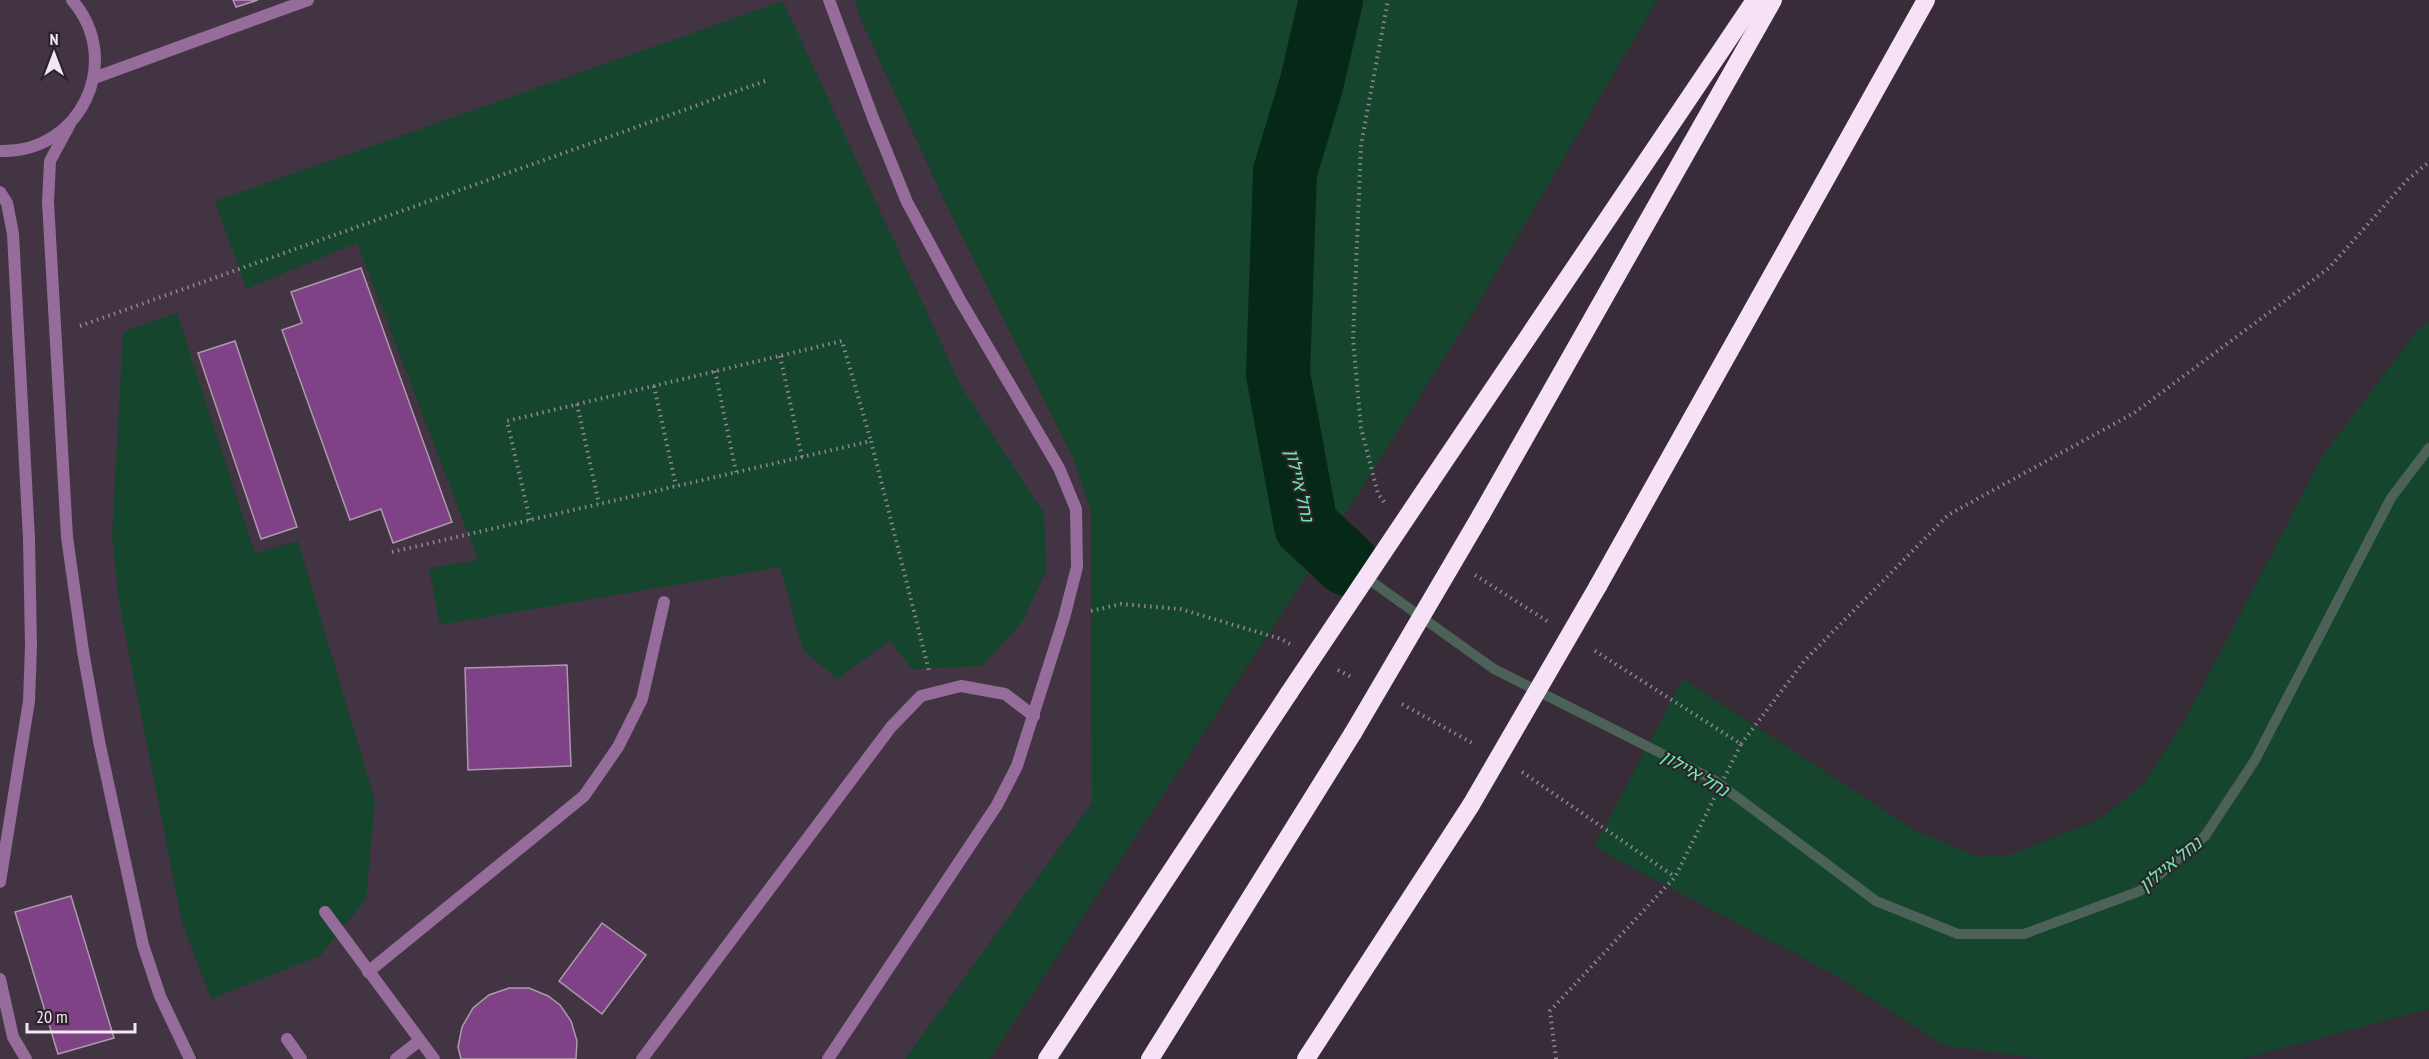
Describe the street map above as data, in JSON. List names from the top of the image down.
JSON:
{
  "water": ["נחל איילון"],
  "scale_bar": "20 m",
  "north": "top"
}
